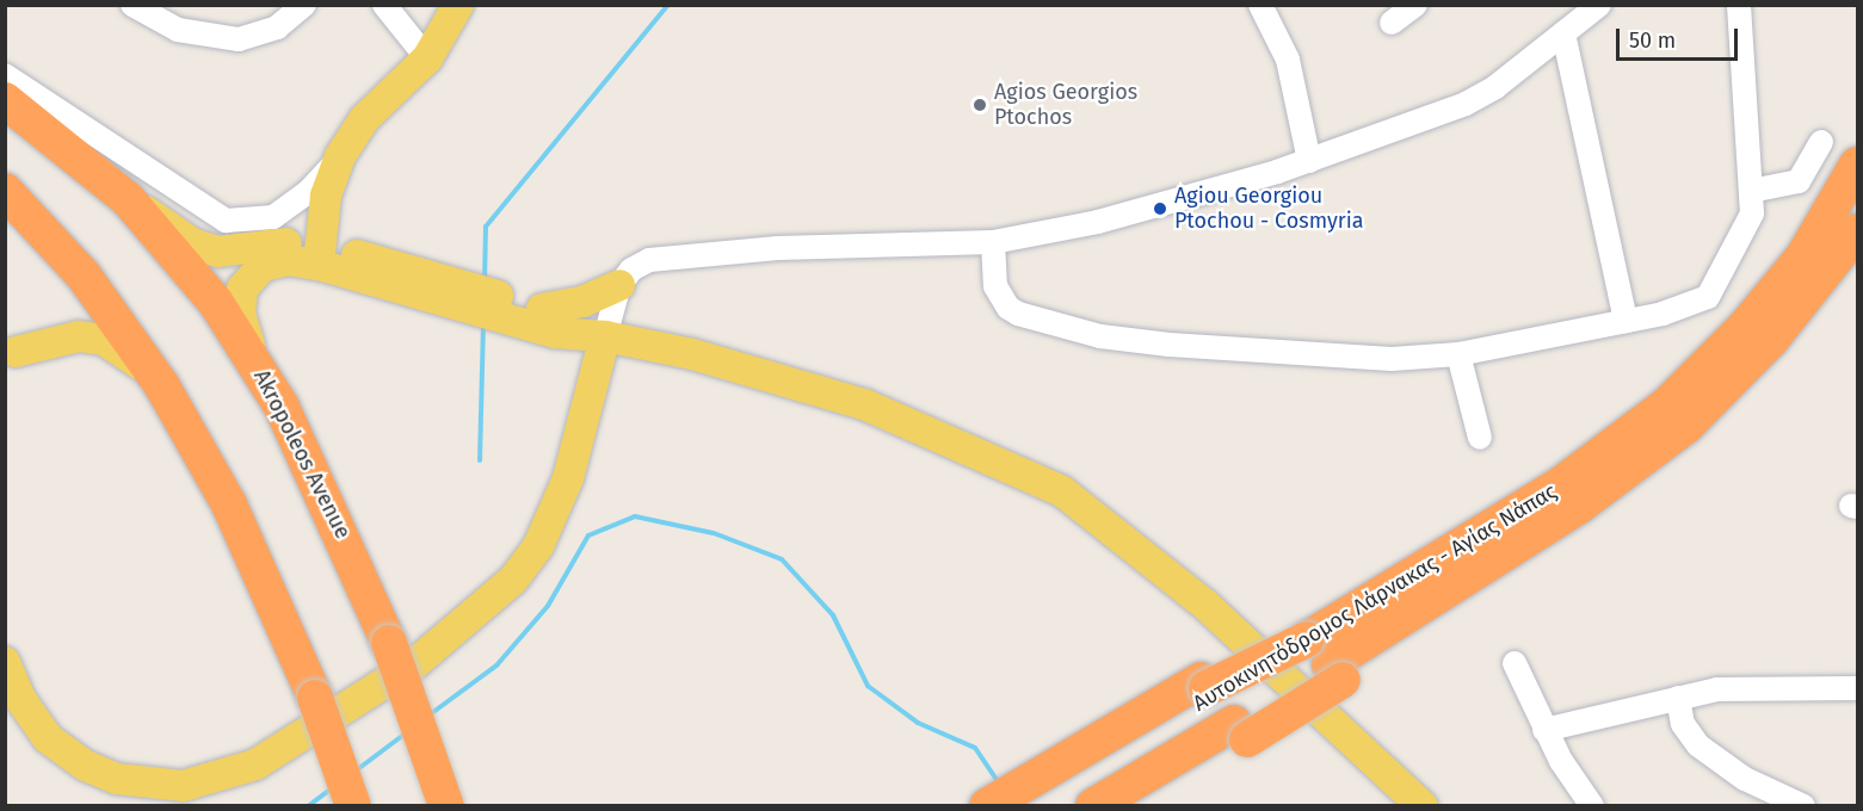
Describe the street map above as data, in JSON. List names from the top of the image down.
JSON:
{
  "streets": {
    "highway": ["Akropoleos Avenue", "Αυτοκινητόδρομος Λάρνακας - Αγίας Νάπας"]
  },
  "places": ["Agios Georgios Ptochos", "Agiou Georgiou Ptochou - Cosmyria"],
  "scale_bar": "50 m"
}
